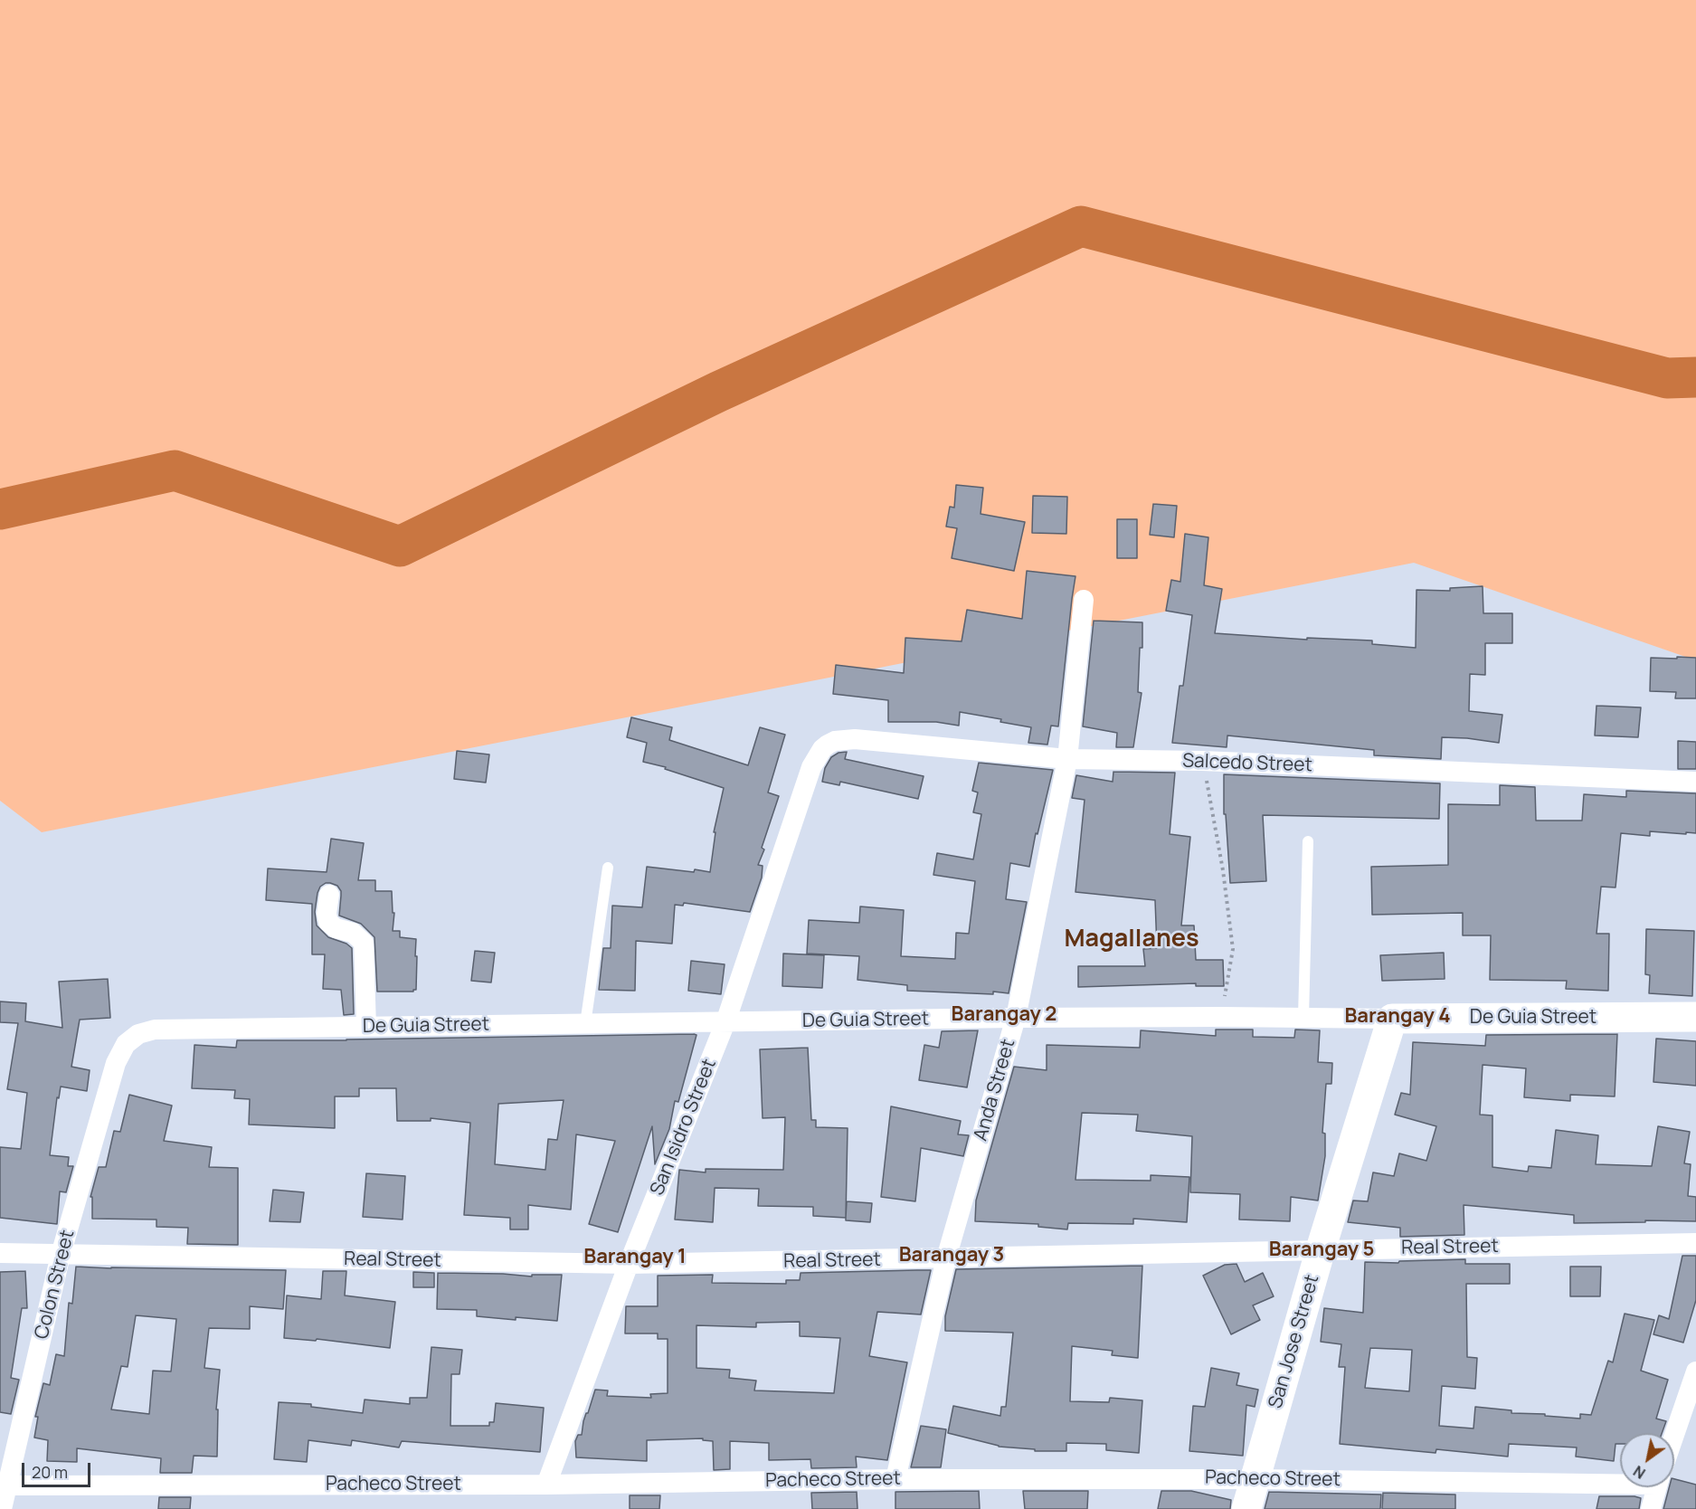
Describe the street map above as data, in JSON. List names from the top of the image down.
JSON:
{
  "streets": {
    "main road": ["De Guia Street", "San Jose Street"],
    "street": [
      "Salcedo Street",
      "Anda Street",
      "San Isidro Street",
      "Real Street",
      "Colon Street",
      "Pacheco Street"
    ]
  },
  "crossings": [
    ["Salcedo Street", "Anda Street"],
    ["Salcedo Street", "San Isidro Street"],
    ["De Guia Street", "Anda Street"],
    ["De Guia Street", "San Isidro Street"],
    ["De Guia Street", "Colon Street"],
    ["De Guia Street", "San Jose Street"],
    ["Anda Street", "Real Street"],
    ["Anda Street", "Pacheco Street"],
    ["San Isidro Street", "Real Street"],
    ["San Isidro Street", "Pacheco Street"],
    ["Real Street", "Colon Street"],
    ["Real Street", "San Jose Street"],
    ["Colon Street", "Pacheco Street"],
    ["San Jose Street", "Pacheco Street"]
  ],
  "districts": [
    "Magallanes",
    "Barangay 2",
    "Barangay 4",
    "Barangay 5",
    "Barangay 3",
    "Barangay 1"
  ],
  "scale_bar": "20 m",
  "north": "bottom left"
}
